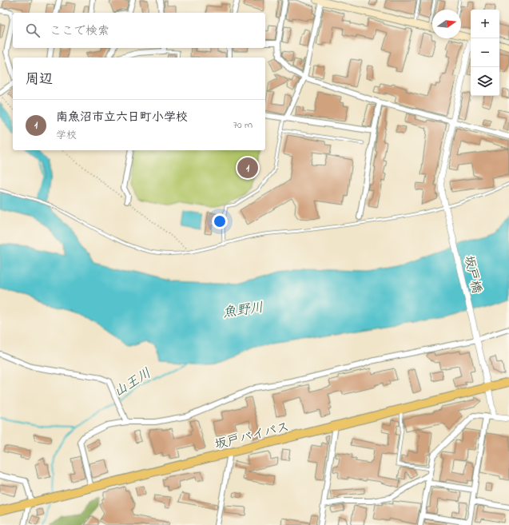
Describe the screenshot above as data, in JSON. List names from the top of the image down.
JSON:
{
  "streets": {
    "highway": ["坂戸バイパス"],
    "street": ["坂戸橋"]
  },
  "crossings": [
    ["坂戸橋", "坂戸バイパス"]
  ],
  "water": ["魚野川", "山王川"],
  "north": "right",
  "page": {
    "map_buttons": ["+", "−"],
    "search": "ここで検索",
    "heading": "周辺",
    "list": [
      {
        "mark": "1",
        "name": "南魚沼市立六日町小学校",
        "note": "学校",
        "value": "70 m"
      }
    ],
    "pins": "1"
  }
}
